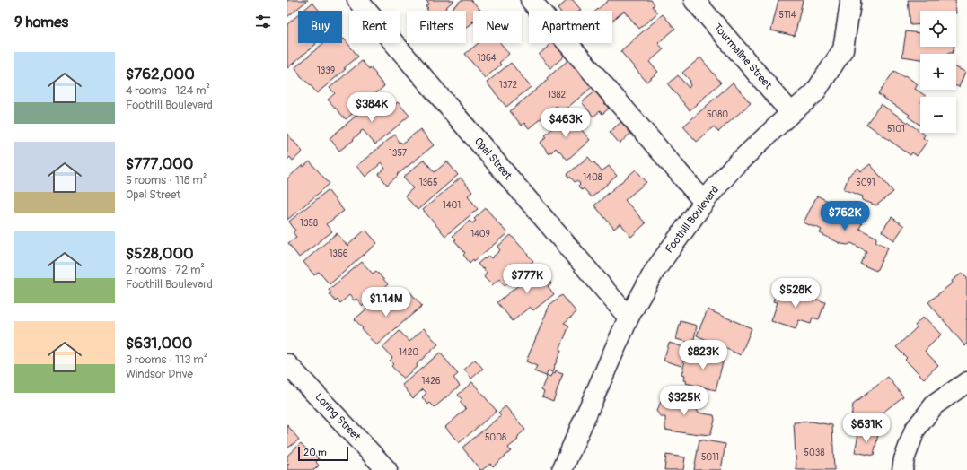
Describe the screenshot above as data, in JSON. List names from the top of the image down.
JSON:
{
  "streets": {
    "street": [
      "Tourmaline Street",
      "Opal Street",
      "Foothill Boulevard",
      "Loring Street"
    ]
  },
  "crossings": [
    ["Tourmaline Street", "Foothill Boulevard"],
    ["Opal Street", "Foothill Boulevard"]
  ],
  "house_numbers": [
    "5114",
    "1364",
    "1339",
    "1372",
    "1382",
    "5080",
    "5101",
    "1357",
    "1408",
    "1365",
    "5091",
    "1401",
    "1358",
    "1409",
    "1366",
    "1420",
    "1426",
    "5008",
    "5038",
    "5011"
  ],
  "scale_bar": "20 m",
  "page": {
    "heading": "9 homes",
    "map_buttons": ["+", "−"],
    "chip": [
      "Buy",
      "Rent",
      "Filters",
      "New",
      "Apartment"
    ],
    "list": [
      {
        "name": "$762,000",
        "note": "4 rooms · 124 m² · Foothill Boulevard"
      },
      {
        "name": "$777,000",
        "note": "5 rooms · 118 m² · Opal Street"
      },
      {
        "name": "$528,000",
        "note": "2 rooms · 72 m² · Foothill Boulevard"
      },
      {
        "name": "$631,000",
        "note": "3 rooms · 113 m² · Windsor Drive"
      }
    ],
    "price": [
      "$384K",
      "$463K",
      "$762K",
      "$777K",
      "$528K",
      "$1.14M",
      "$823K",
      "$325K",
      "$631K"
    ],
    "scale": "20 m"
  }
}
